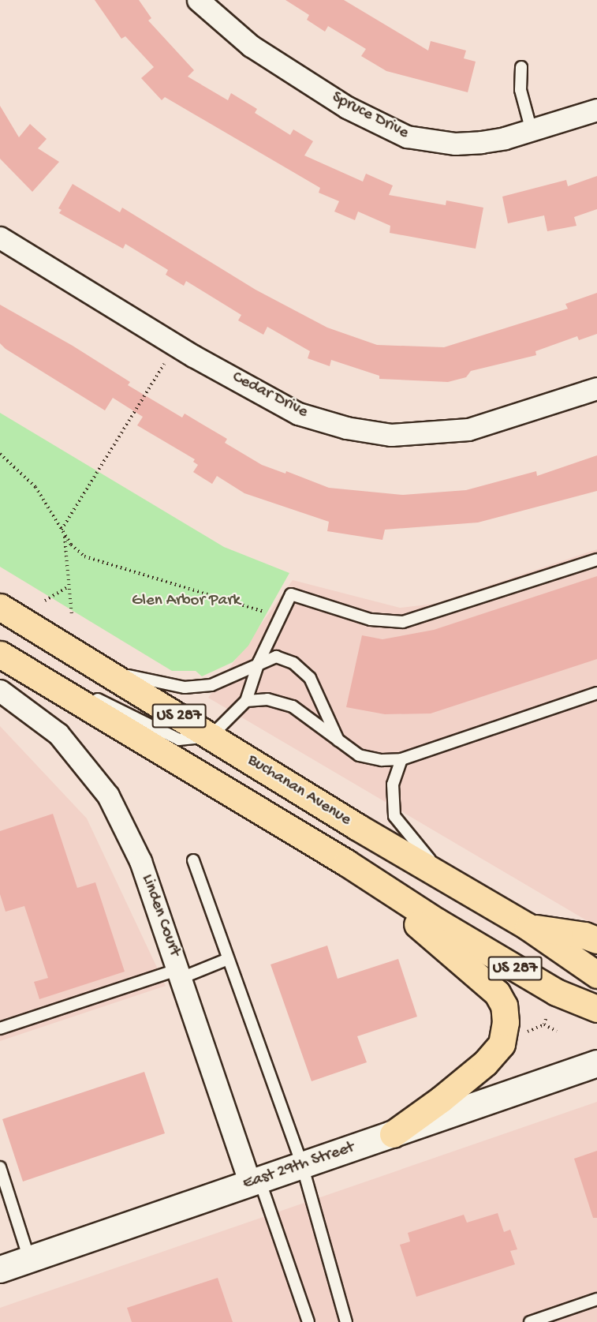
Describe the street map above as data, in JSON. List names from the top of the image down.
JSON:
{
  "streets": {
    "highway": ["US 287", "Buchanan Avenue"],
    "main road": ["East 29th Street"],
    "street": ["Spruce Drive", "Cedar Drive", "Linden Court"]
  },
  "crossings": [
    ["Linden Court", "East 29th Street"]
  ],
  "parks": ["Glen Arbor Park"]
}
